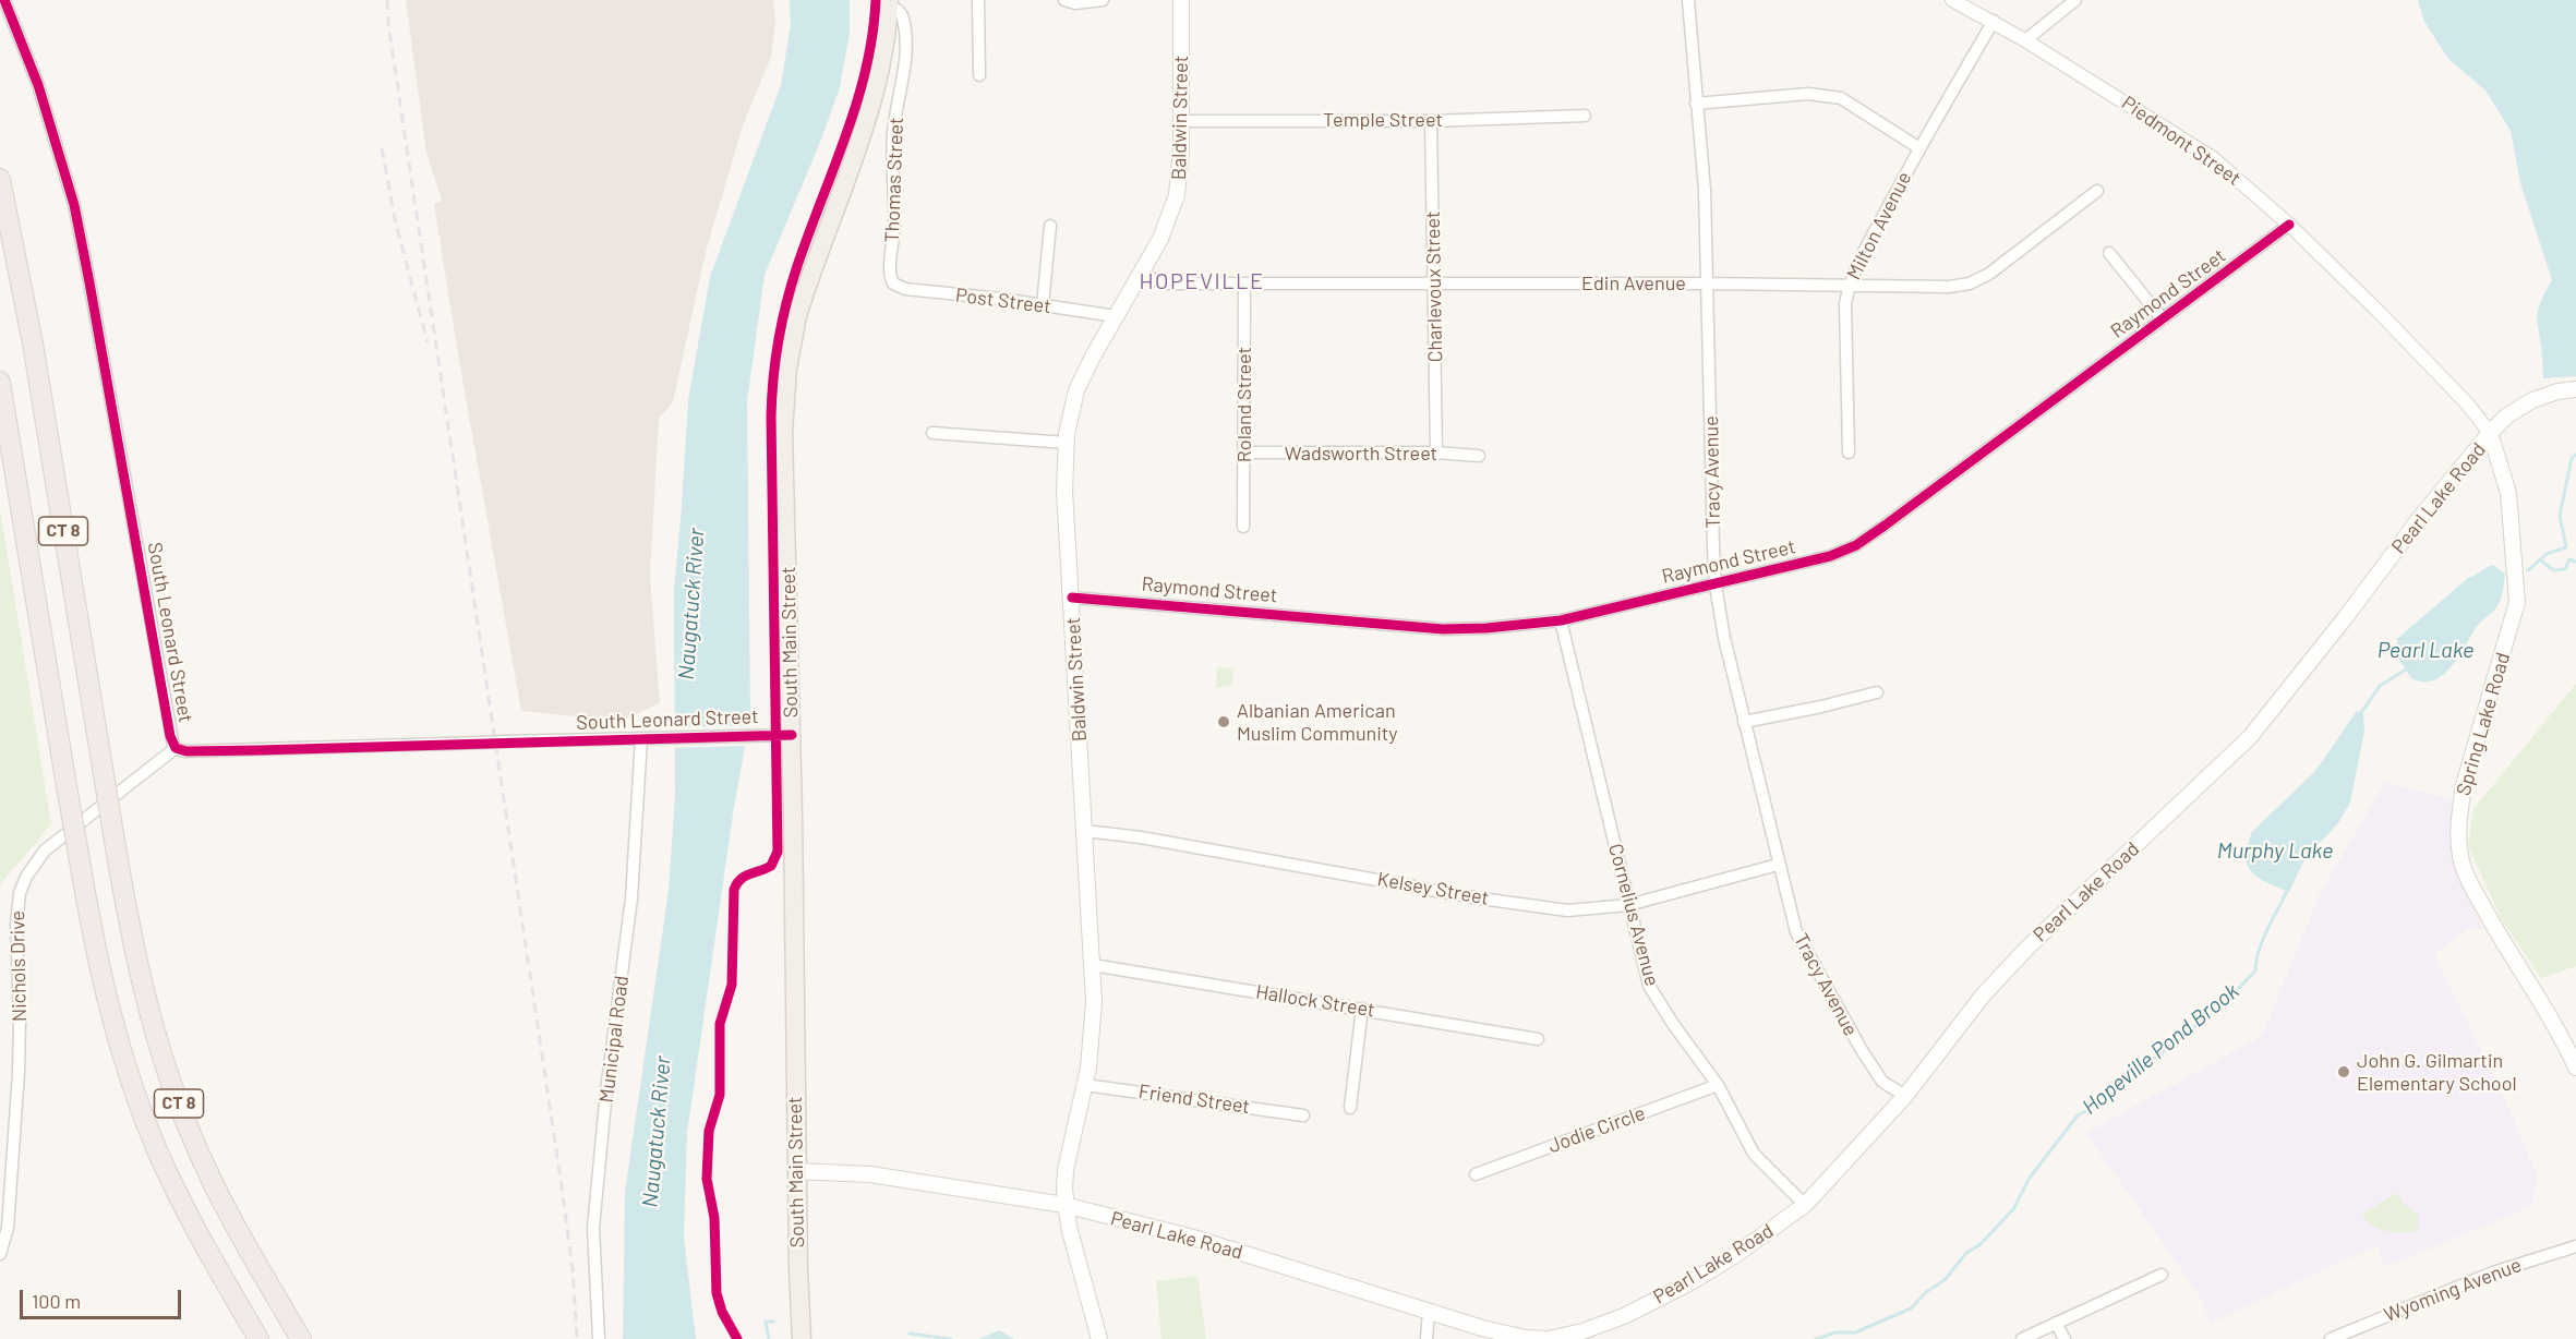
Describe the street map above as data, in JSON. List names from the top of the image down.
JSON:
{
  "streets": {
    "highway": ["CT 8"],
    "main road": [
      "Baldwin Street",
      "Pearl Lake Road",
      "South Main Street",
      "Spring Lake Road"
    ],
    "street": [
      "Temple Street",
      "Piedmont Street",
      "Thomas Street",
      "Milton Avenue",
      "Edin Avenue",
      "Charlevoux Street",
      "Raymond Street",
      "Post Street",
      "Roland Street",
      "Wadsworth Street",
      "Tracy Avenue",
      "South Leonard Street",
      "Kelsey Street",
      "Cornelius Avenue",
      "Nichols Drive",
      "Hallock Street",
      "Municipal Road",
      "Friend Street",
      "Jodie Circle",
      "Wyoming Avenue"
    ]
  },
  "crossings": [
    ["Baldwin Street", "Temple Street"],
    ["Baldwin Street", "Edin Avenue"],
    ["Baldwin Street", "Raymond Street"],
    ["Baldwin Street", "Post Street"],
    ["Baldwin Street", "Pearl Lake Road"],
    ["Baldwin Street", "Kelsey Street"],
    ["Baldwin Street", "Hallock Street"],
    ["Baldwin Street", "Friend Street"],
    ["Temple Street", "Charlevoux Street"],
    ["Piedmont Street", "Milton Avenue"],
    ["Piedmont Street", "Raymond Street"],
    ["Piedmont Street", "Pearl Lake Road"],
    ["Piedmont Street", "Spring Lake Road"],
    ["Thomas Street", "Post Street"],
    ["Thomas Street", "South Main Street"],
    ["Milton Avenue", "Edin Avenue"],
    ["Edin Avenue", "Charlevoux Street"],
    ["Edin Avenue", "Roland Street"],
    ["Edin Avenue", "Tracy Avenue"],
    ["Charlevoux Street", "Wadsworth Street"],
    ["Raymond Street", "Tracy Avenue"],
    ["Raymond Street", "Cornelius Avenue"],
    ["Roland Street", "Wadsworth Street"],
    ["Tracy Avenue", "Pearl Lake Road"],
    ["Tracy Avenue", "Kelsey Street"],
    ["Pearl Lake Road", "South Main Street"],
    ["Pearl Lake Road", "Spring Lake Road"],
    ["Pearl Lake Road", "Cornelius Avenue"],
    ["South Leonard Street", "South Main Street"],
    ["South Leonard Street", "Nichols Drive"],
    ["South Leonard Street", "Municipal Road"],
    ["Kelsey Street", "Cornelius Avenue"],
    ["Cornelius Avenue", "Jodie Circle"]
  ],
  "districts": ["HOPEVILLE"],
  "water": [
    "Naugatuck River",
    "Pearl Lake",
    "Murphy Lake",
    "Hopeville Pond Brook"
  ],
  "places": ["Albanian American Muslim Community", "John G. Gilmartin Elementary School"],
  "scale_bar": "100 m"
}
